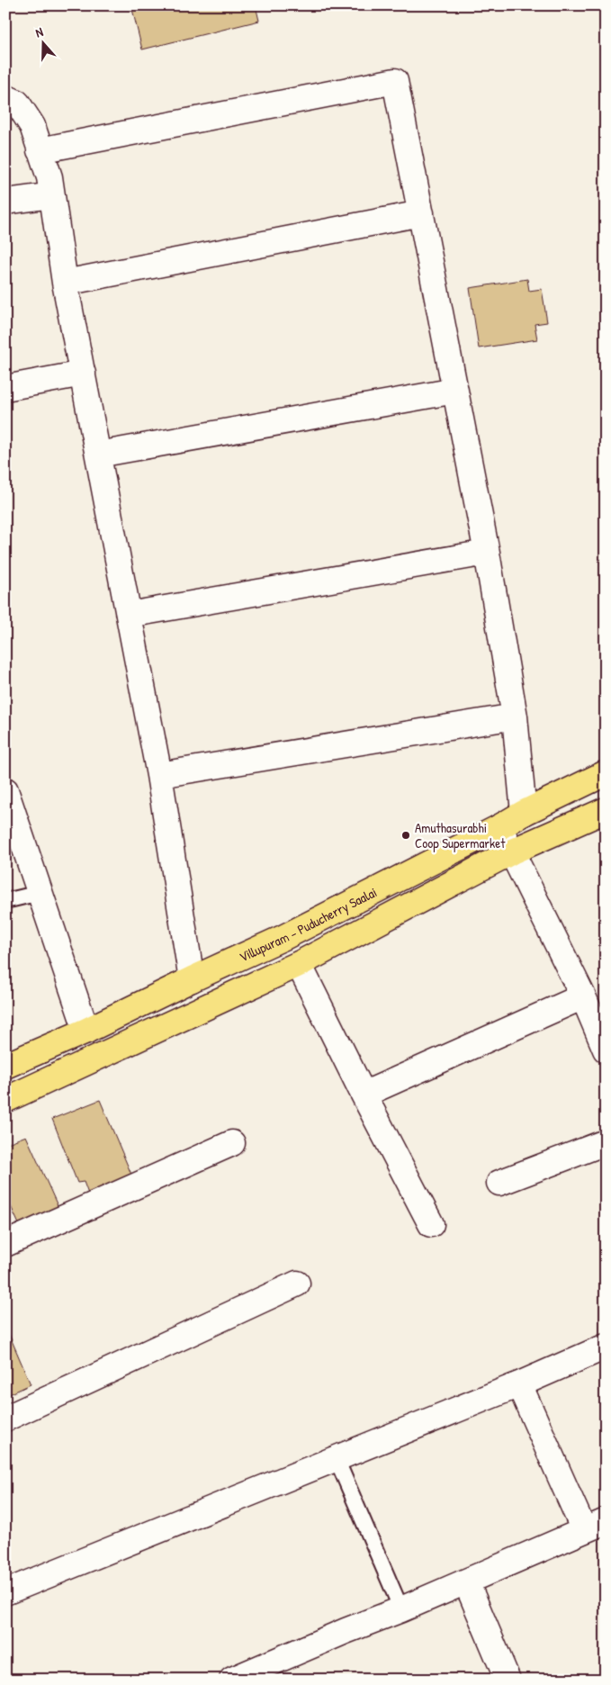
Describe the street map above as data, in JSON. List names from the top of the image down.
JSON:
{
  "streets": {
    "highway": ["Villupuram - Puducherry Saalai"]
  },
  "places": ["Amuthasurabhi Coop Supermarket"],
  "north": "top"
}
